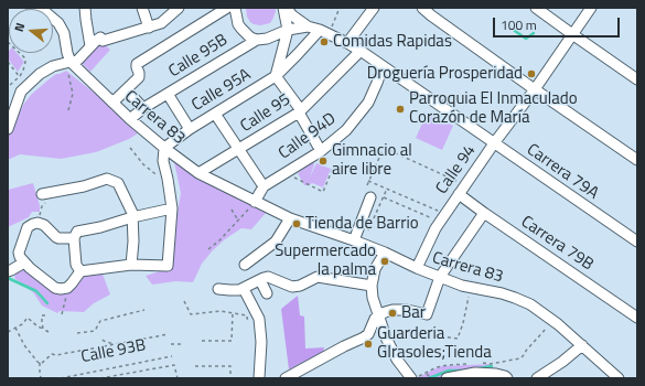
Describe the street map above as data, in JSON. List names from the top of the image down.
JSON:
{
  "streets": {
    "street": [
      "Calle 95B",
      "Calle 95A",
      "Calle 95",
      "Carrera 83",
      "Calle 94D",
      "Calle 94",
      "Carrera 79A",
      "Carrera 79B"
    ],
    "path": ["Calle 93B"]
  },
  "crossings": [
    ["Calle 95B", "Calle 95A"],
    ["Calle 95B", "Carrera 83"],
    ["Calle 95B", "Carrera 79A"],
    ["Calle 95A", "Carrera 83"],
    ["Calle 95A", "Carrera 79A"],
    ["Calle 95", "Carrera 83"],
    ["Calle 95", "Carrera 79A"],
    ["Carrera 83", "Calle 94"],
    ["Calle 94D", "Carrera 79A"],
    ["Calle 94", "Carrera 79A"],
    ["Calle 94", "Carrera 79B"]
  ],
  "places": [
    "Comidas Rapidas",
    "Droguería Prosperidad",
    "Parroquia El Inmaculado Corazón de María",
    "Gimnacio al aire libre",
    "Tienda de Barrio",
    "Supermercado la palma",
    "Bar",
    "Guarderia GIrasoles;Tienda"
  ],
  "scale_bar": "100 m",
  "north": "left"
}
